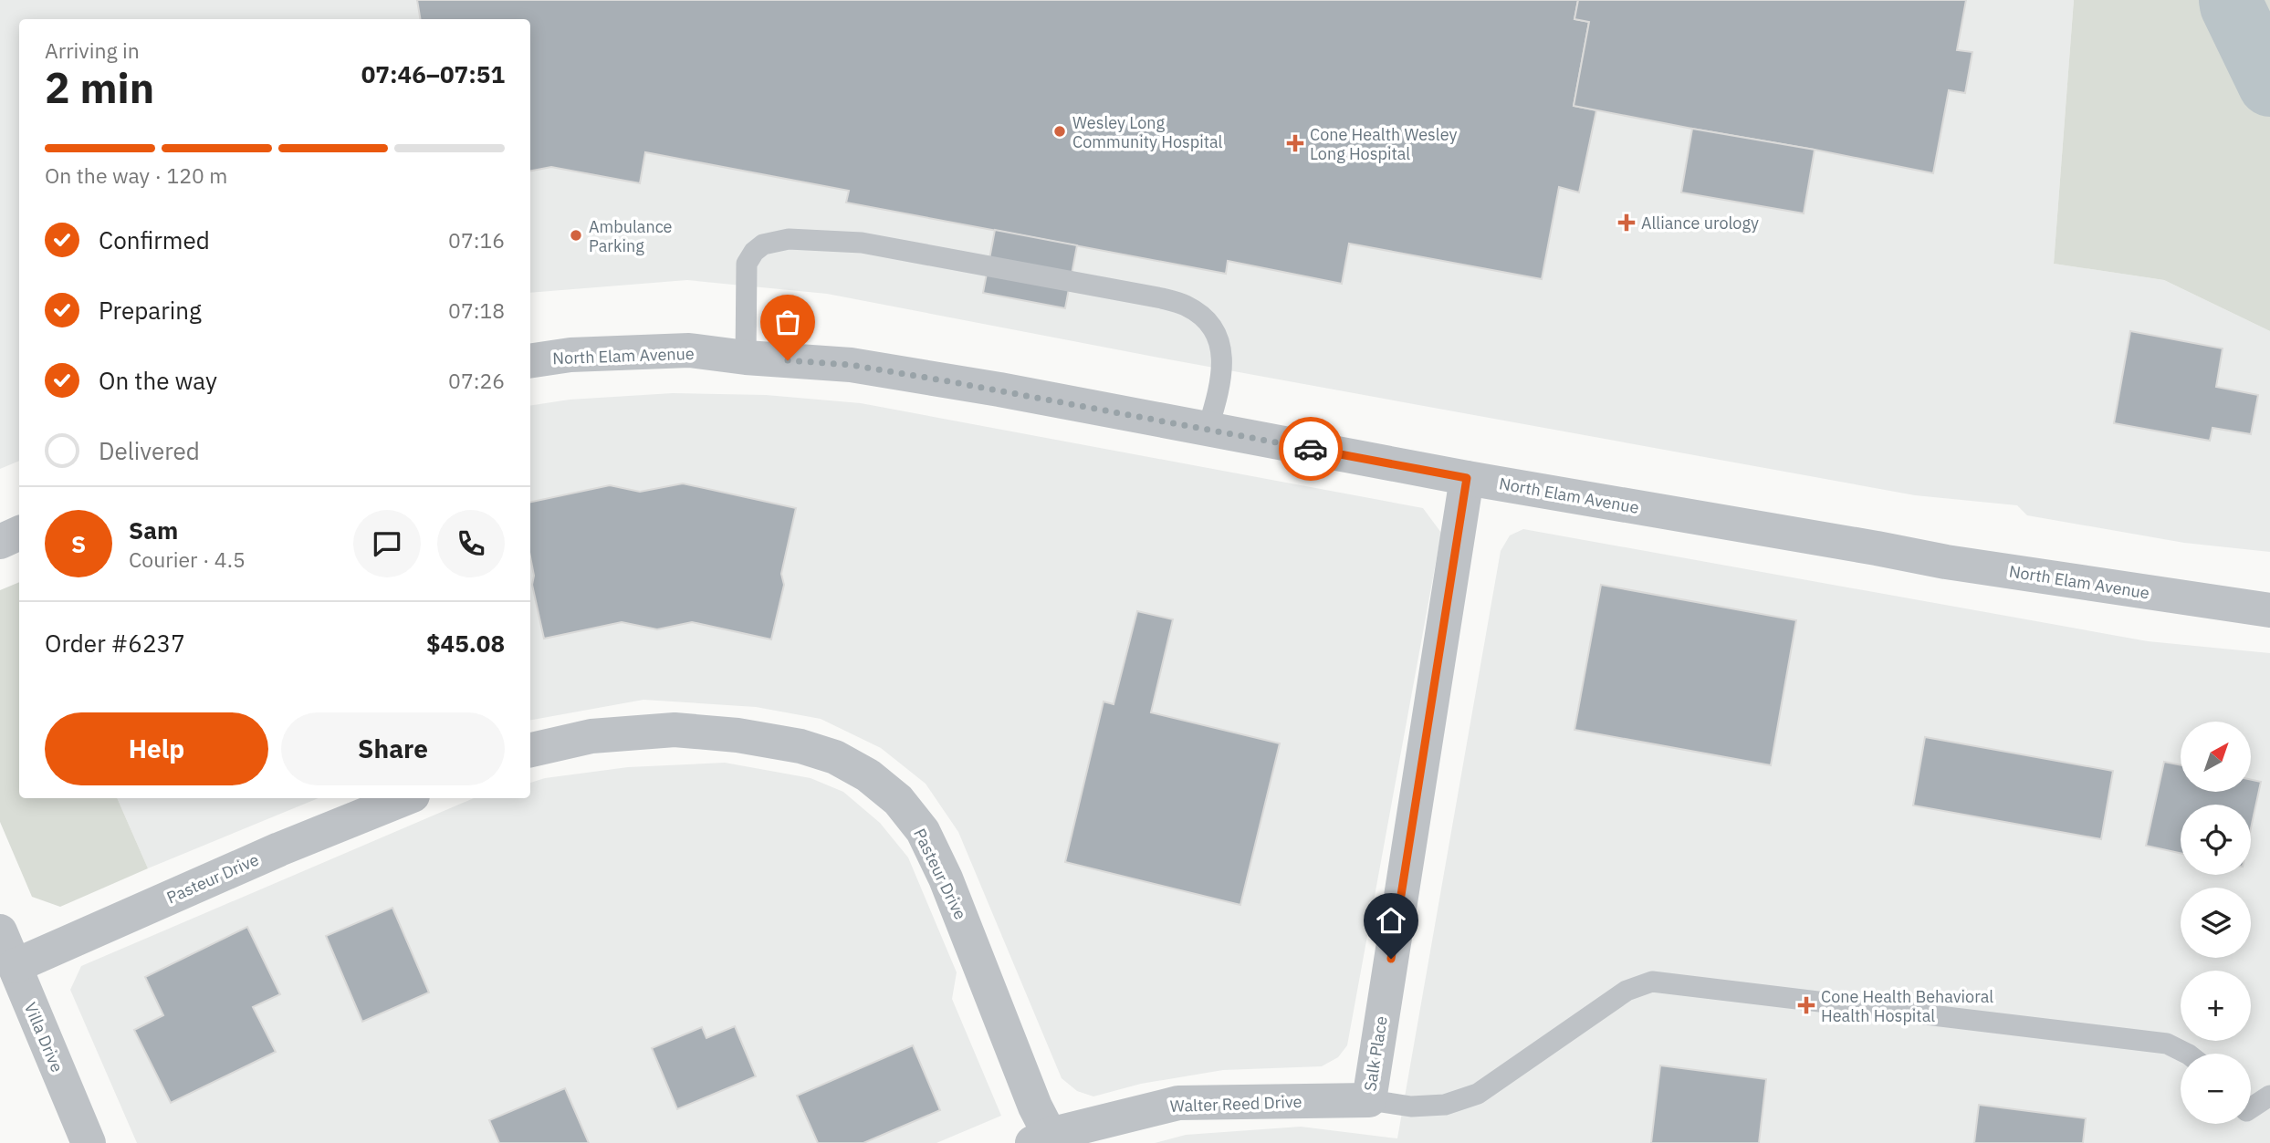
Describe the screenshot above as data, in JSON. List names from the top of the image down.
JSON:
{
  "streets": {
    "street": [
      "North Elam Avenue",
      "Pasteur Drive",
      "Villa Drive",
      "Salk Place",
      "Walter Reed Drive"
    ]
  },
  "crossings": [
    ["North Elam Avenue", "Salk Place"],
    ["Pasteur Drive", "Villa Drive"],
    ["Pasteur Drive", "Walter Reed Drive"],
    ["Salk Place", "Walter Reed Drive"]
  ],
  "places": {
    "other": ["Wesley Long Community Hospital", "Ambulance Parking"],
    "health": ["Cone Health Wesley Long Hospital", "Alliance urology", "Cone Health Behavioral Health Hospital"]
  },
  "north": "top right",
  "page": {
    "heading": ["2 min", "Arriving in", "07:46–07:51"],
    "panel": [
      "Sam",
      "Courier · 4.5",
      "Order #6237",
      "$45.08"
    ],
    "bar": "On the way · 120 m",
    "list": [
      ["Confirmed", "07:16"],
      ["Preparing", "07:18"],
      ["On the way", "07:26"],
      "Delivered"
    ],
    "round": "S",
    "buttons": ["Help", "Share"],
    "map_buttons": ["+", "−"]
  }
}
